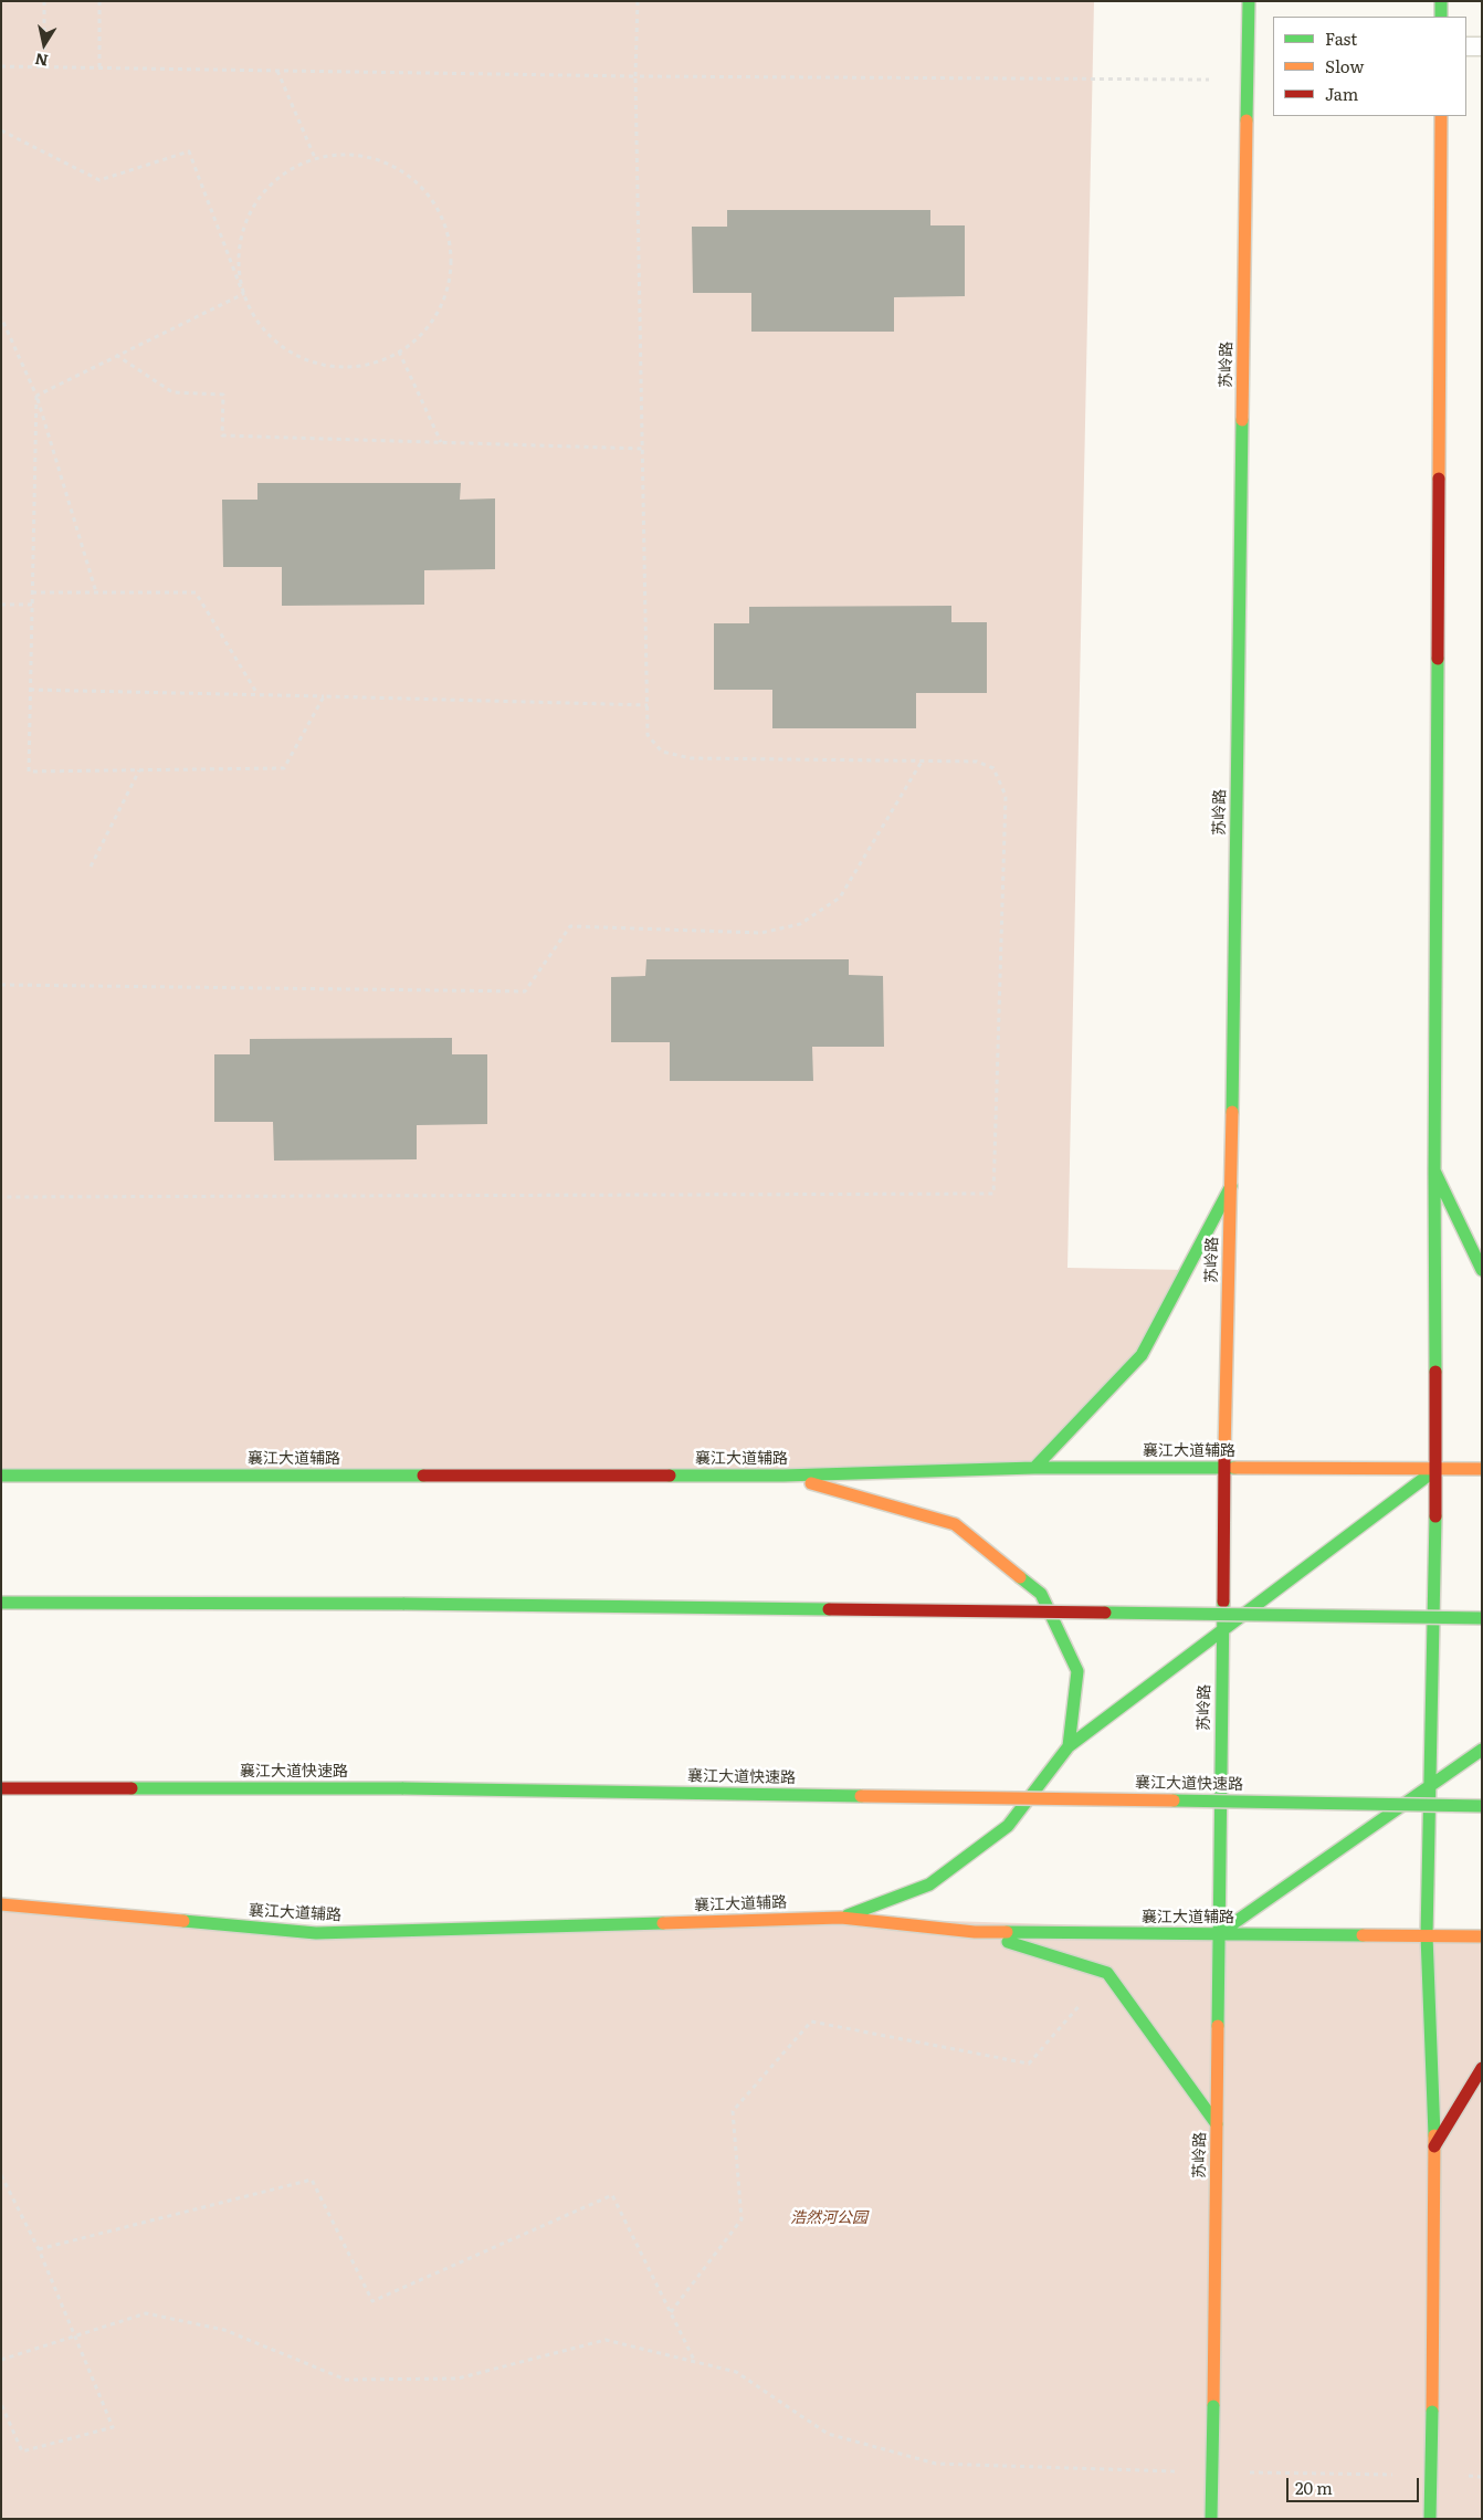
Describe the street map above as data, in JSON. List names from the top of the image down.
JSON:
{
  "streets": {
    "main road": ["苏岭路", "襄江大道辅路", "襄江大道快速路"]
  },
  "crossings": [
    ["苏岭路", "襄江大道辅路"]
  ],
  "parks": ["浩然河公园"],
  "legend": ["Fast", "Slow", "Jam"],
  "scale_bar": "20 m",
  "north": "bottom"
}
